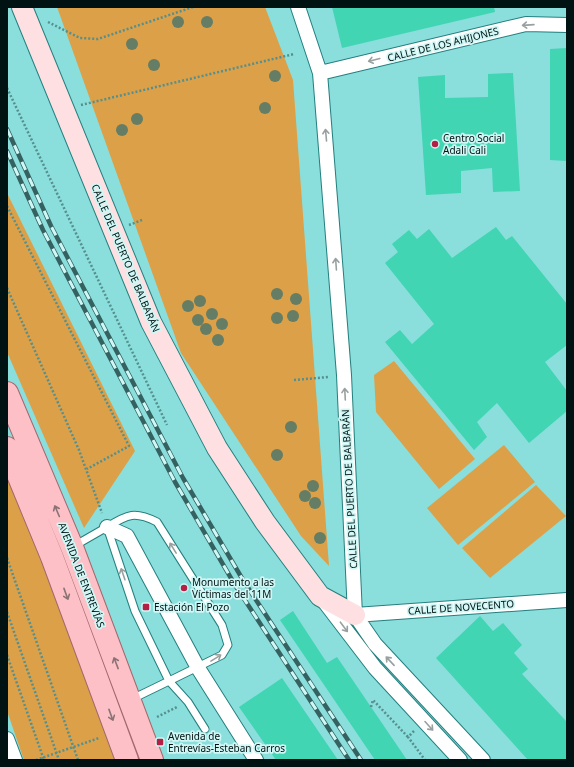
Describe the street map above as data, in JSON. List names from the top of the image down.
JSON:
{
  "streets": {
    "main road": ["AVENIDA DE ENTREVÍAS"],
    "street": ["CALLE DE LOS AHIJONES", "CALLE DEL PUERTO DE BALBARÁN", "CALLE DE NOVECENTO"]
  },
  "crossings": [
    ["CALLE DE LOS AHIJONES", "CALLE DEL PUERTO DE BALBARÁN"],
    ["CALLE DEL PUERTO DE BALBARÁN", "CALLE DE NOVECENTO"]
  ],
  "one_way": ["CALLE DE LOS AHIJONES"],
  "places": {
    "other": ["Centro Social Adali Cali", "Monumento a las Víctimas del 11M"],
    "transit": ["Estación El Pozo", "Avenida de Entrevías-Esteban Carros"]
  }
}
